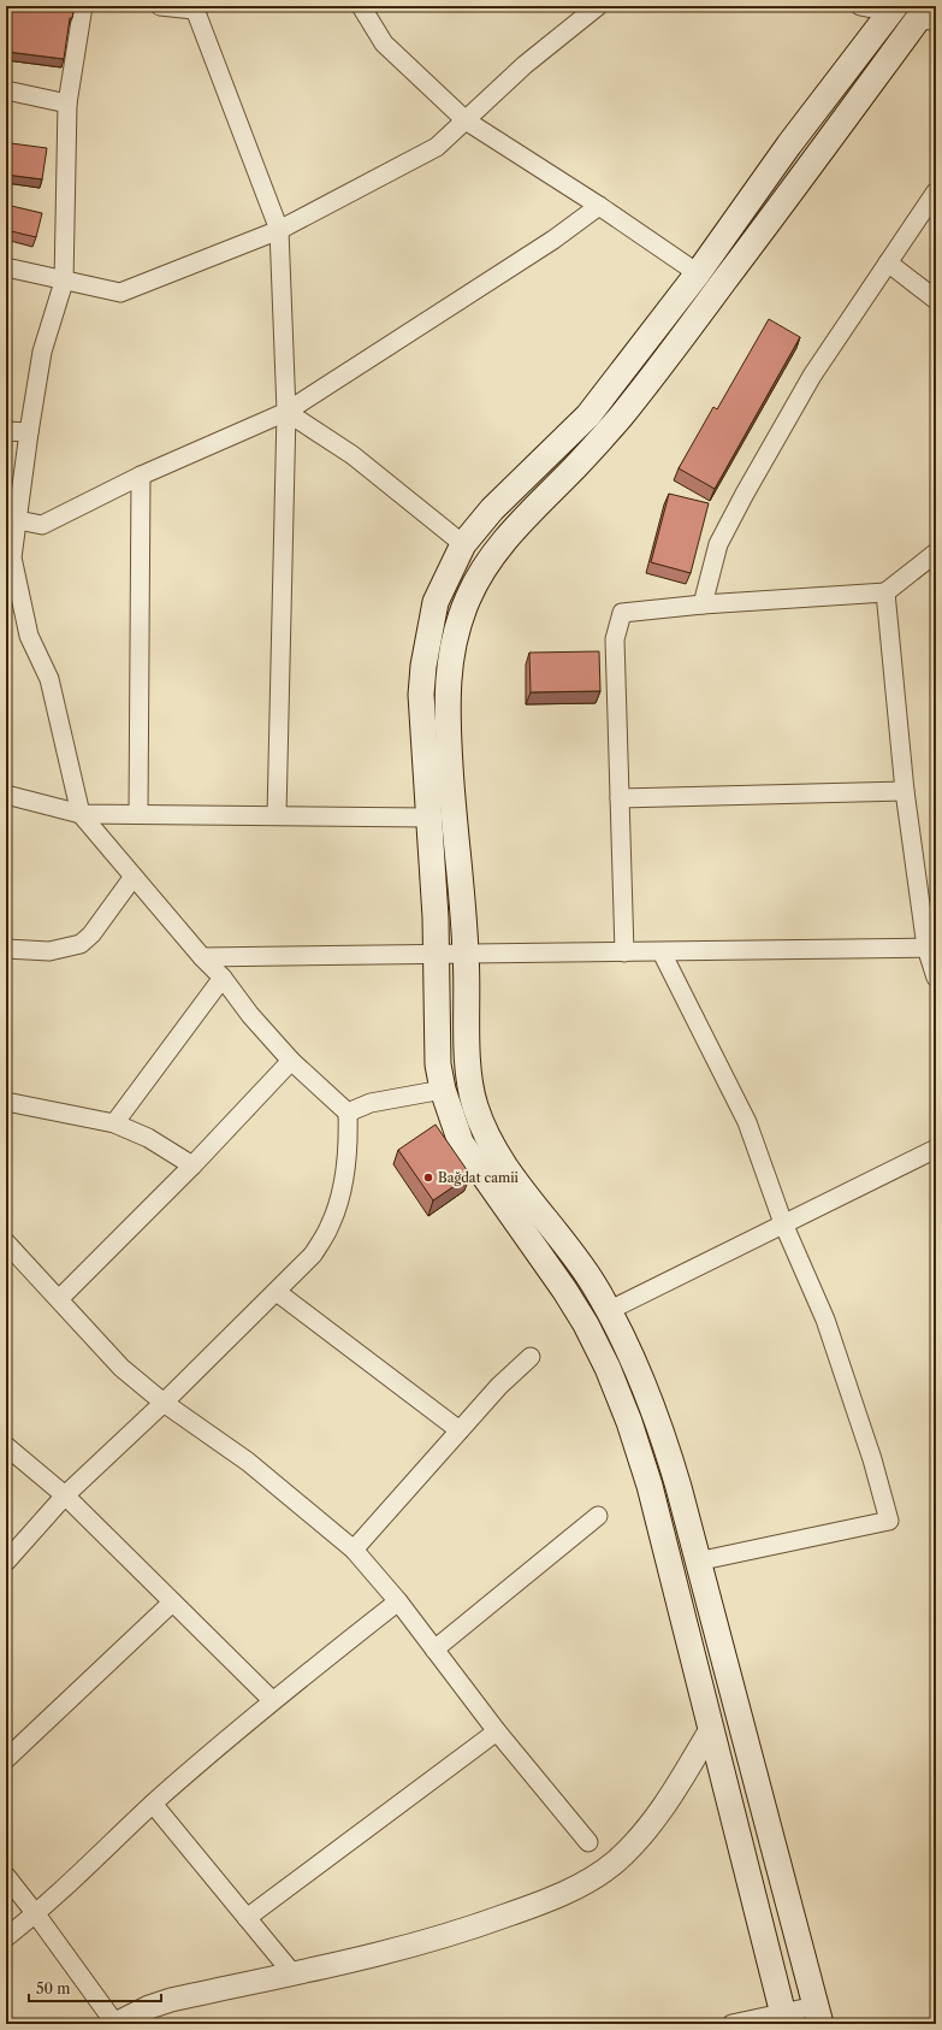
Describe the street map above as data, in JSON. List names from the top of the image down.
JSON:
{
  "places": ["Bağdat camii"],
  "scale_bar": "50 m"
}
